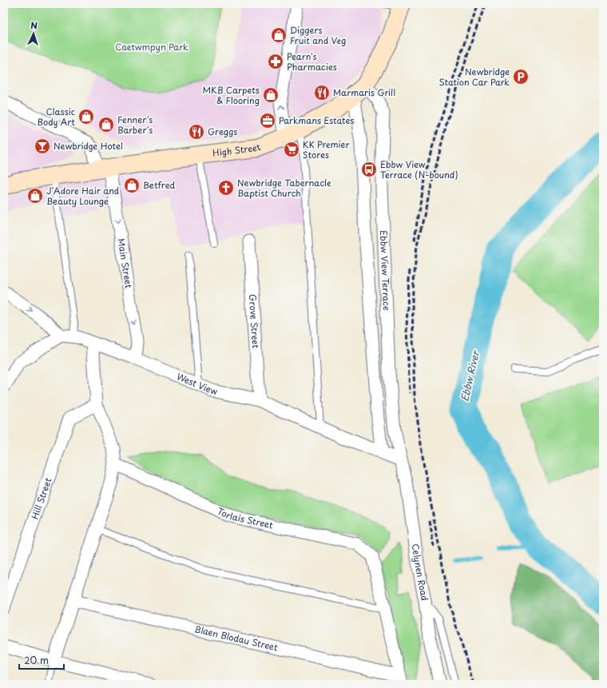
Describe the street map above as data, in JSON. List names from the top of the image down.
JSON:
{
  "streets": {
    "street": [
      "High Street",
      "Main Street",
      "Ebbw View Terrace",
      "Grove Street",
      "West View",
      "Hill Street",
      "Torlais Street",
      "Celynen Road",
      "Blaen Blodau Street"
    ]
  },
  "crossings": [
    ["High Street", "Main Street"],
    ["High Street", "Ebbw View Terrace"],
    ["Main Street", "West View"],
    ["Ebbw View Terrace", "West View"],
    ["Ebbw View Terrace", "Celynen Road"],
    ["Grove Street", "West View"],
    ["West View", "Celynen Road"],
    ["Torlais Street", "Blaen Blodau Street"]
  ],
  "one_way": ["Main Street"],
  "water": ["Ebbw River"],
  "parks": ["Caetwmpyn Park"],
  "places": {
    "shop": [
      "Diggers Fruit and Veg",
      "MKB Carpets & Flooring",
      "Classic Body Art",
      "Fenner's Barber's",
      "Betfred",
      "J'Adore Hair and Beauty Lounge"
    ],
    "pharmacy": ["Pearn's Pharmacies"],
    "parking": ["Newbridge Station Car Park"],
    "restaurant": ["Marmaris Grill", "Greggs"],
    "office": ["Parkmans Estates"],
    "bar": ["Newbridge Hotel"],
    "supermarket": ["KK Premier Stores"],
    "bus stop": ["Ebbw View Terrace (N-bound)"],
    "church": ["Newbridge Tabernacle Baptist Church"]
  },
  "scale_bar": "20 m",
  "north": "top"
}
